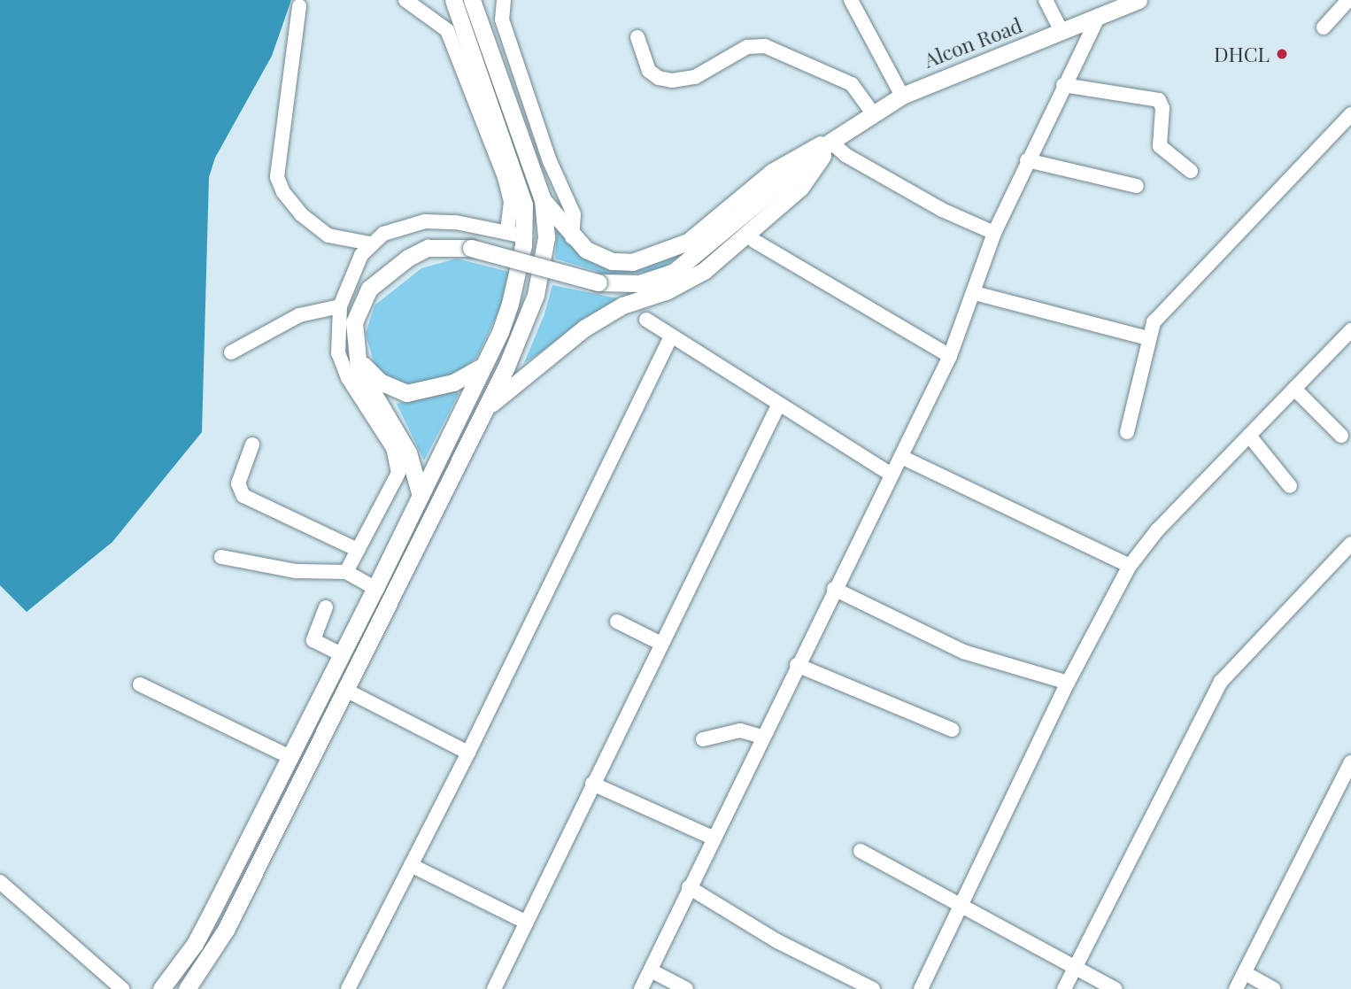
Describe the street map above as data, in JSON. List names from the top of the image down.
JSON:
{
  "streets": {
    "main road": ["Alcon Road"]
  },
  "places": ["DHCL"]
}
